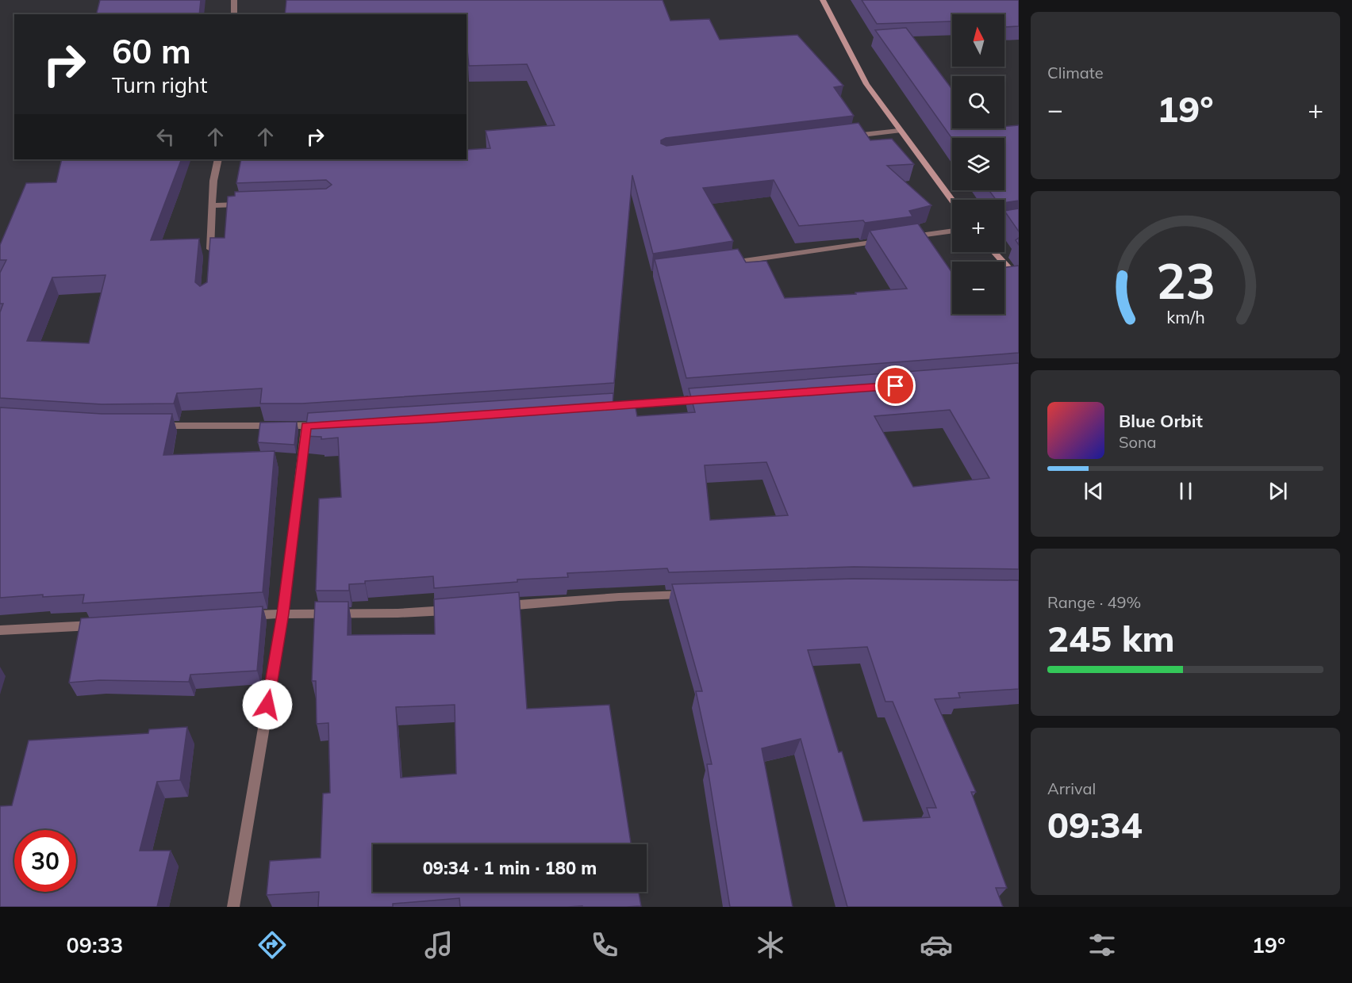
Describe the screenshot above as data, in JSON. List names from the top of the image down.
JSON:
{
  "north": "top",
  "page": {
    "tile": [
      "Climate",
      ["Range · 49%", "245 km"],
      ["Arrival", "09:34"]
    ],
    "map_buttons": ["+", "−"],
    "turn": ["60 m", "Turn right"],
    "heat": ["−", "19°", "+"],
    "song": ["Blue Orbit", "Sona"],
    "limit": "30",
    "trip": "09:34 · 1 min · 180 m",
    "tabs": ["09:33", "19°"],
    "gauge": ["23", "km/h"]
  }
}
